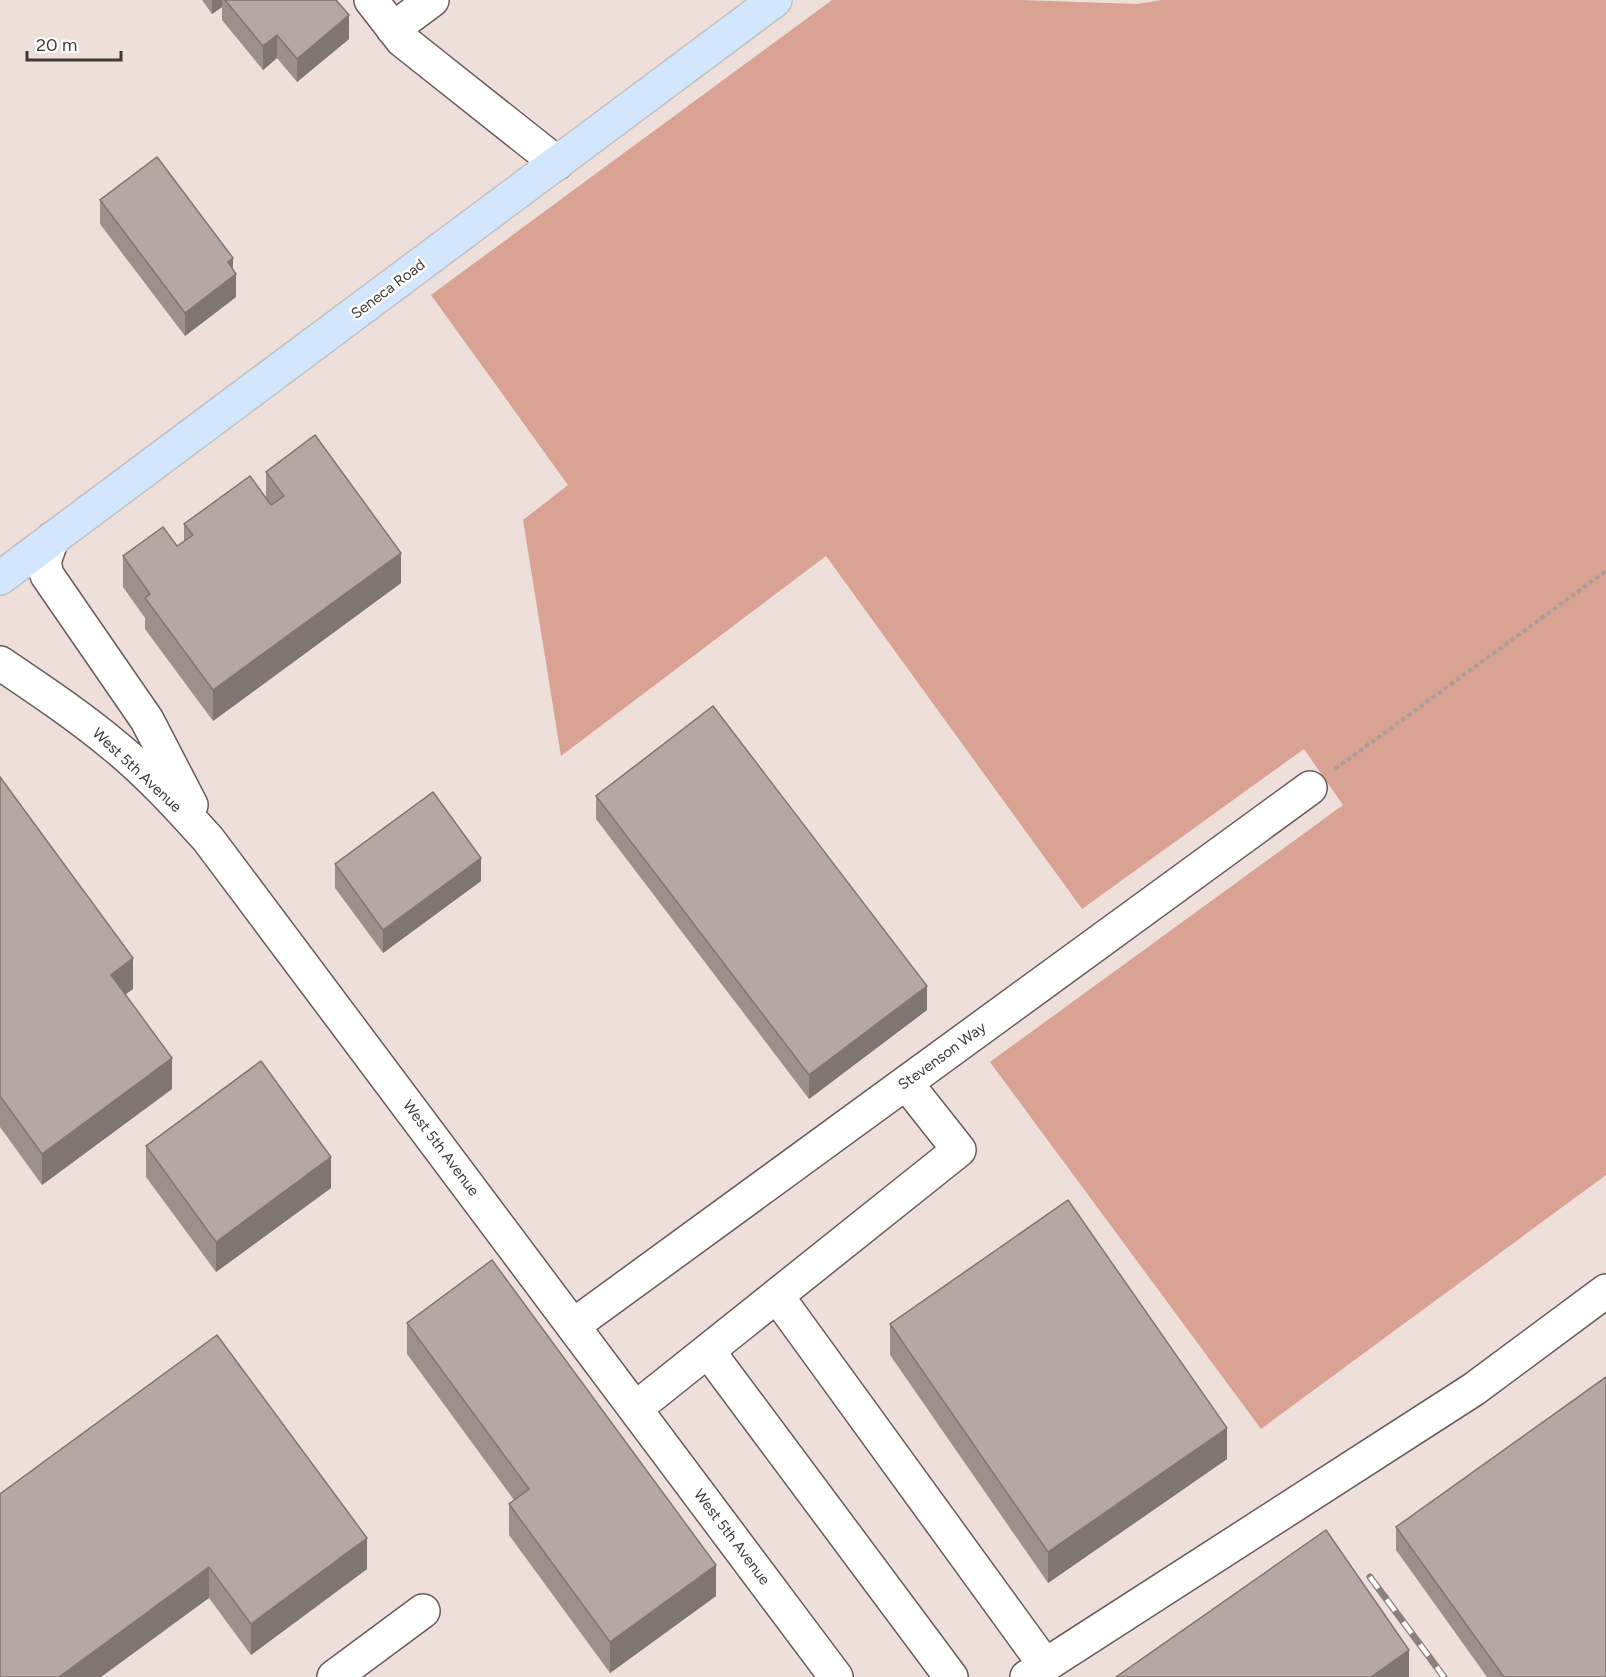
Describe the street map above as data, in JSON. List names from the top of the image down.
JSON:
{
  "streets": {
    "main road": ["Seneca Road"],
    "street": ["West 5th Avenue", "Stevenson Way"]
  },
  "crossings": [
    ["West 5th Avenue", "Stevenson Way"]
  ],
  "scale_bar": "20 m"
}
